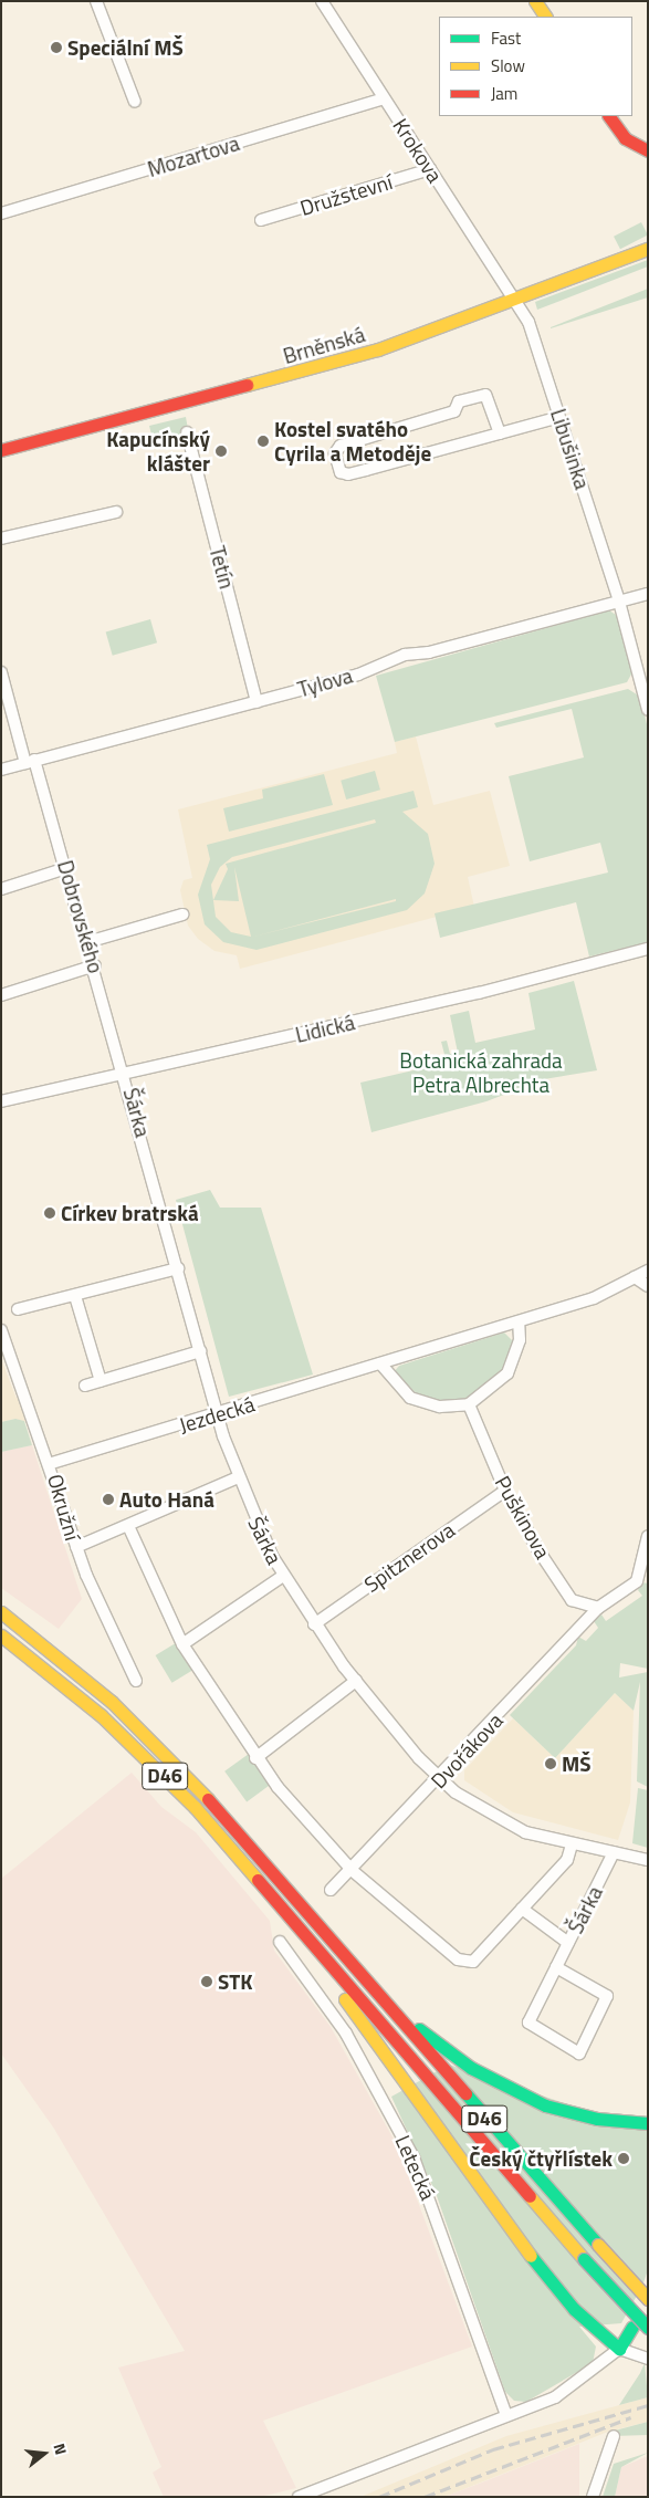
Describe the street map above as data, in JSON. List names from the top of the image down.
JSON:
{
  "streets": {
    "main road": ["Brněnská", "D46"],
    "street": [
      "Krokova",
      "Mozartova",
      "Družstevní",
      "Libušinka",
      "Tetín",
      "Tylova",
      "Dobrovského",
      "Lidická",
      "Šárka",
      "Jezdecká",
      "Okružní",
      "Puškinova",
      "Spitznerova",
      "Dvořákova",
      "Letecká"
    ]
  },
  "crossings": [
    ["Krokova", "Mozartova"],
    ["Krokova", "Družstevní"],
    ["Krokova", "Brněnská"],
    ["Krokova", "Libušinka"],
    ["Brněnská", "Libušinka"],
    ["Libušinka", "Tylova"],
    ["Tetín", "Tylova"],
    ["Tylova", "Dobrovského"],
    ["Dobrovského", "Lidická"],
    ["Dobrovského", "Šárka"],
    ["Lidická", "Šárka"],
    ["Šárka", "Jezdecká"],
    ["Šárka", "Spitznerova"],
    ["Šárka", "Dvořákova"],
    ["Jezdecká", "Okružní"],
    ["Puškinova", "Spitznerova"],
    ["Puškinova", "Dvořákova"]
  ],
  "parks": ["Botanická zahrada Petra Albrechta"],
  "places": [
    "Speciální MŠ",
    "Kostel svatého Cyrila a Metoděje",
    "Kapucínský klášter",
    "Církev bratrská",
    "Auto Haná",
    "MŠ",
    "STK",
    "Český čtyřlístek"
  ],
  "legend": ["Fast", "Slow", "Jam"],
  "north": "right"
}
